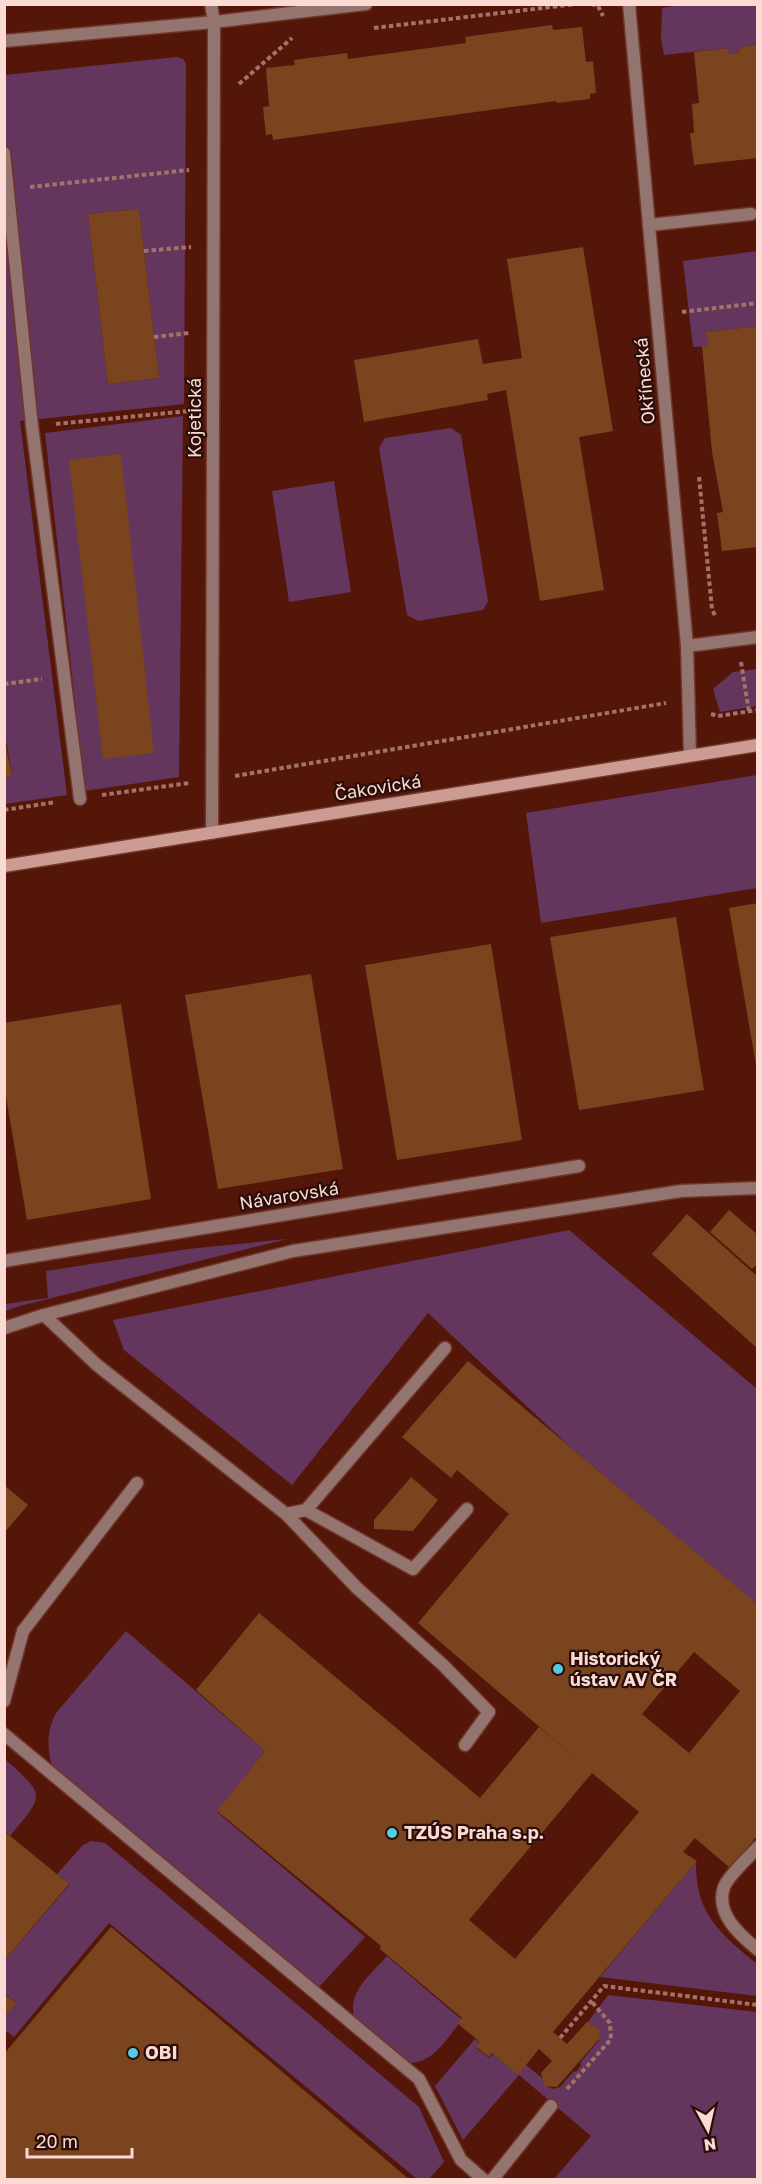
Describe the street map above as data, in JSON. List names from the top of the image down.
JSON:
{
  "streets": {
    "main road": ["Čakovická"],
    "street": ["Okřínecká", "Kojetická", "Návarovská"]
  },
  "crossings": [
    ["Okřínecká", "Čakovická"],
    ["Kojetická", "Čakovická"]
  ],
  "places": ["Historický ústav AV ČR", "TZÚS Praha s.p.", "OBI"],
  "scale_bar": "20 m",
  "north": "bottom"
}
